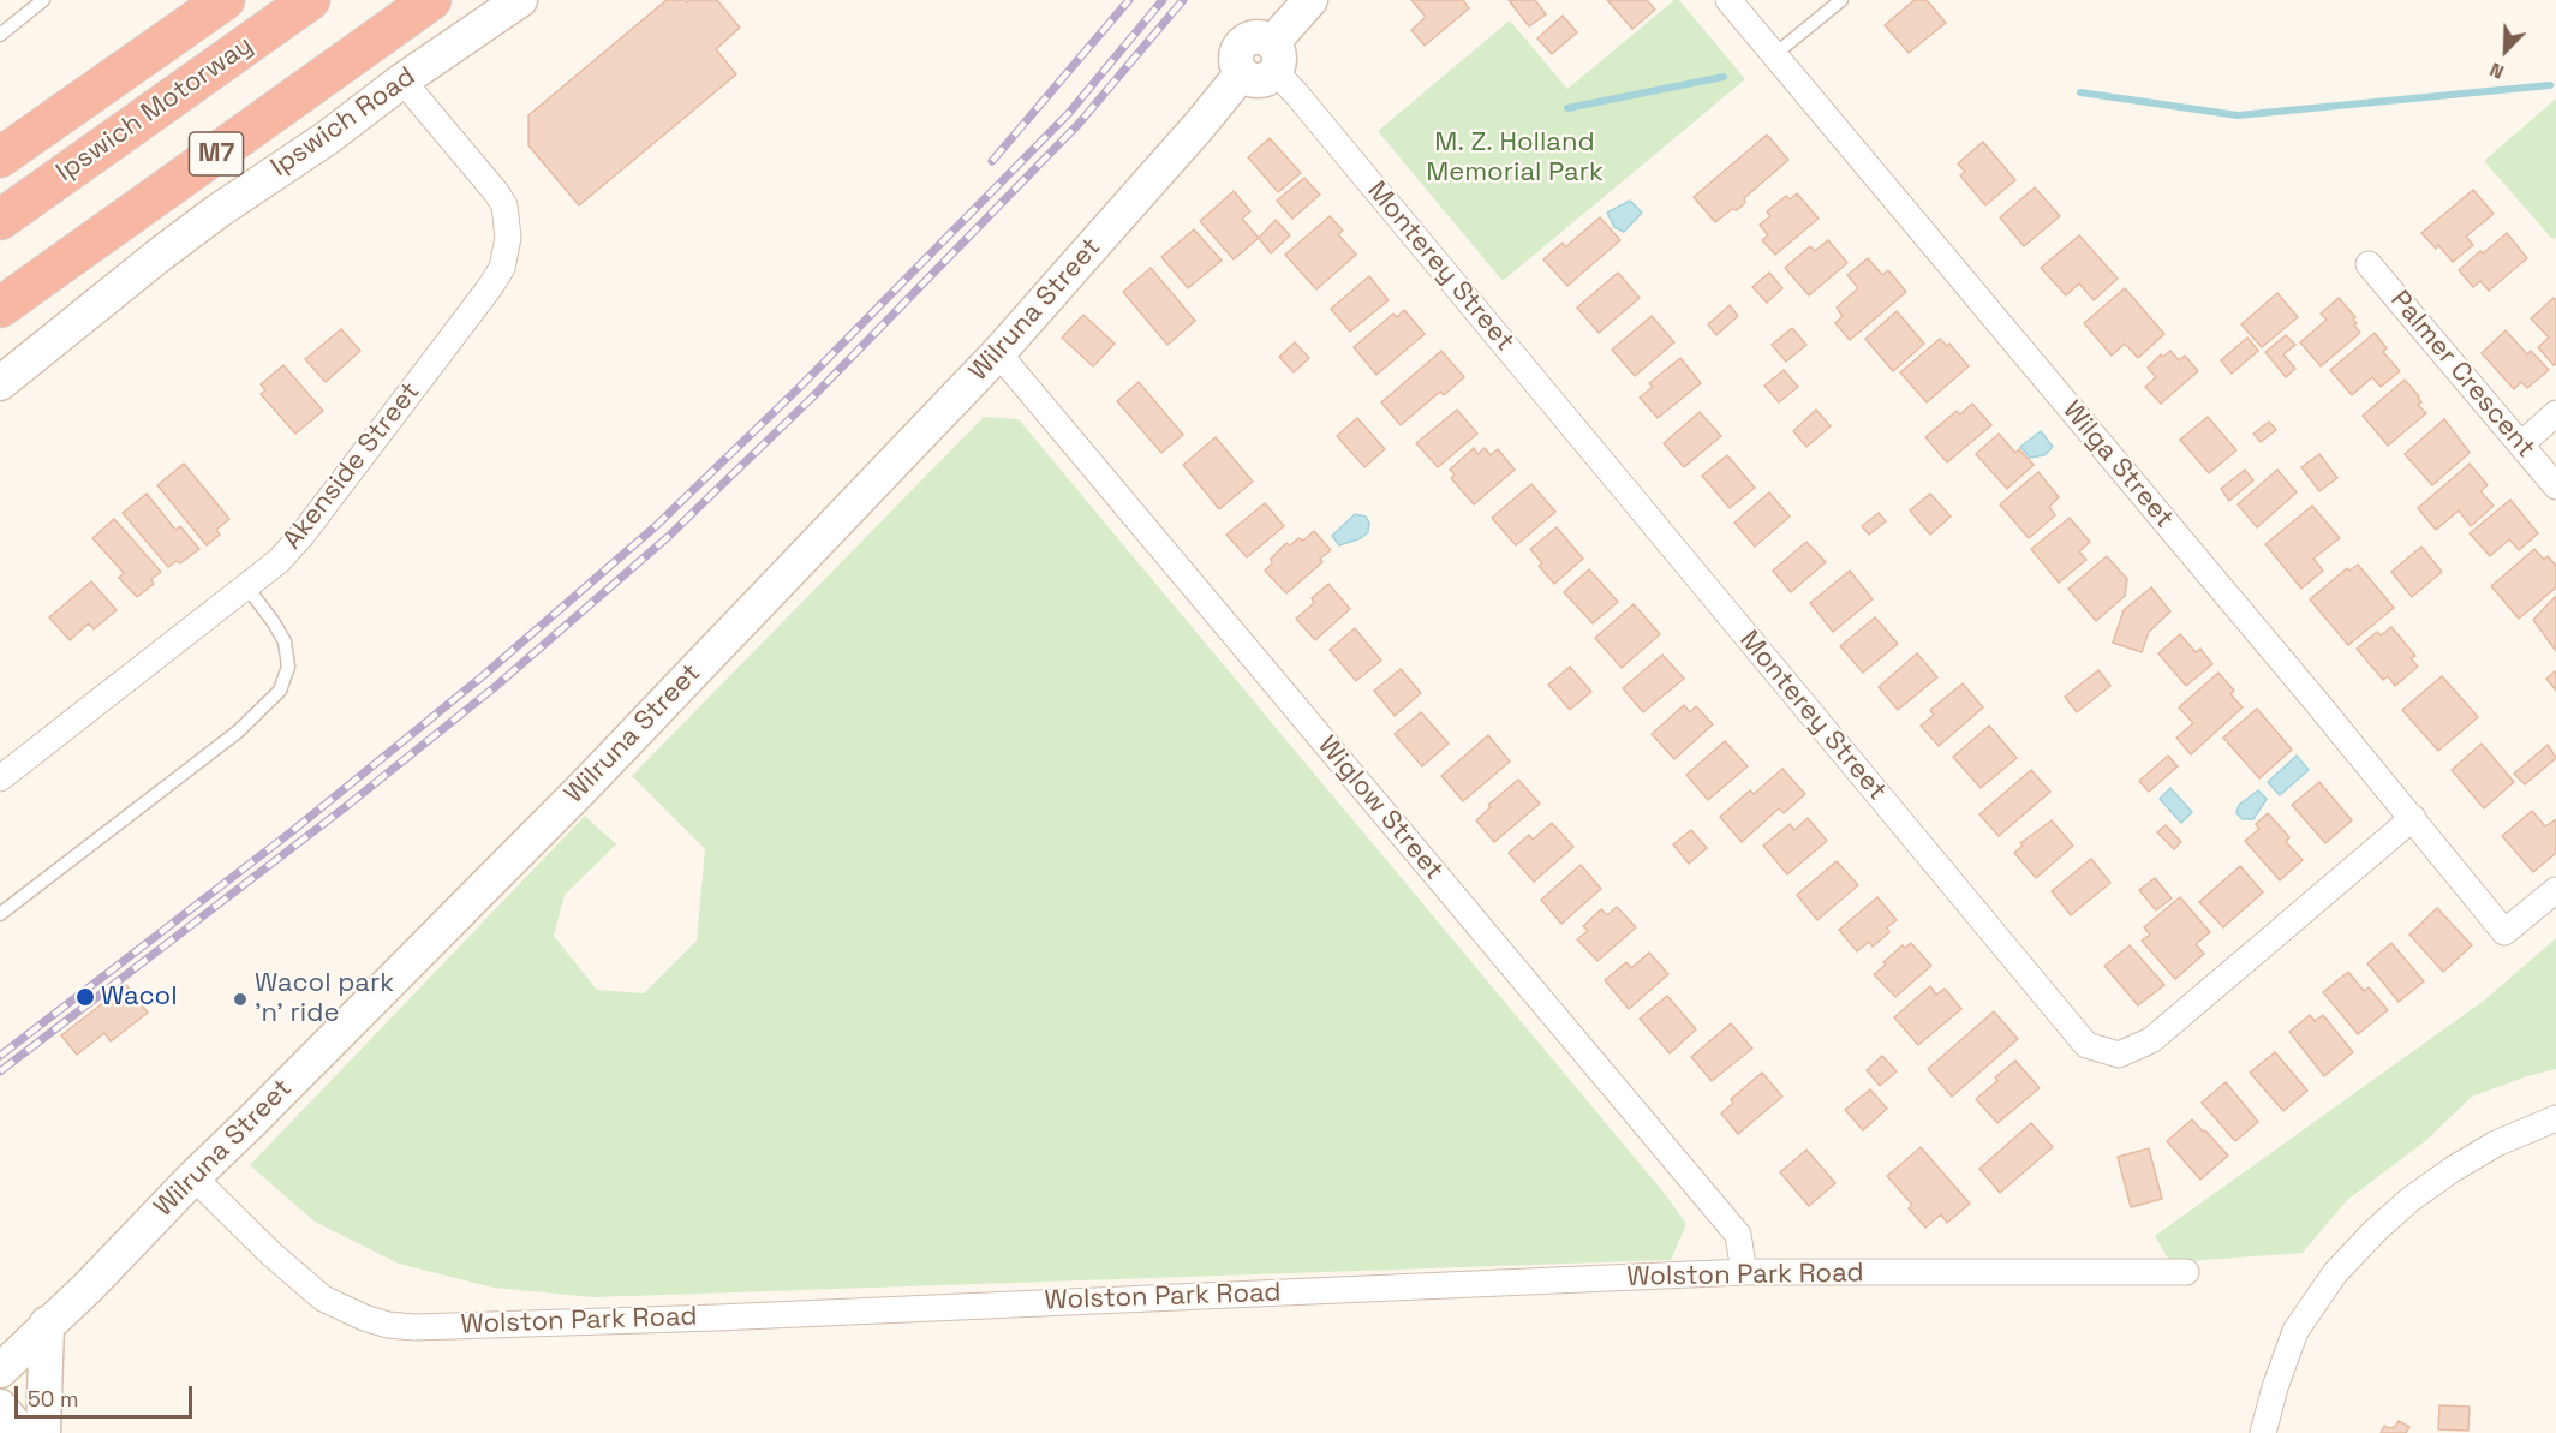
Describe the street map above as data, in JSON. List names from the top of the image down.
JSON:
{
  "streets": {
    "highway": ["Ipswich Motorway", "M7"],
    "main road": ["Ipswich Road", "Wilruna Street"],
    "street": [
      "Monterey Street",
      "Palmer Crescent",
      "Wilga Street",
      "Akenside Street",
      "Wiglow Street",
      "Wolston Park Road"
    ]
  },
  "crossings": [
    ["Ipswich Road", "Akenside Street"],
    ["Monterey Street", "Wilruna Street"],
    ["Monterey Street", "Wilga Street"],
    ["Wilruna Street", "Wiglow Street"],
    ["Wilruna Street", "Wolston Park Road"],
    ["Wiglow Street", "Wolston Park Road"]
  ],
  "parks": ["M. Z. Holland Memorial Park"],
  "places": ["Wacol", "Wacol park 'n' ride"],
  "scale_bar": "50 m",
  "north": "bottom left"
}
